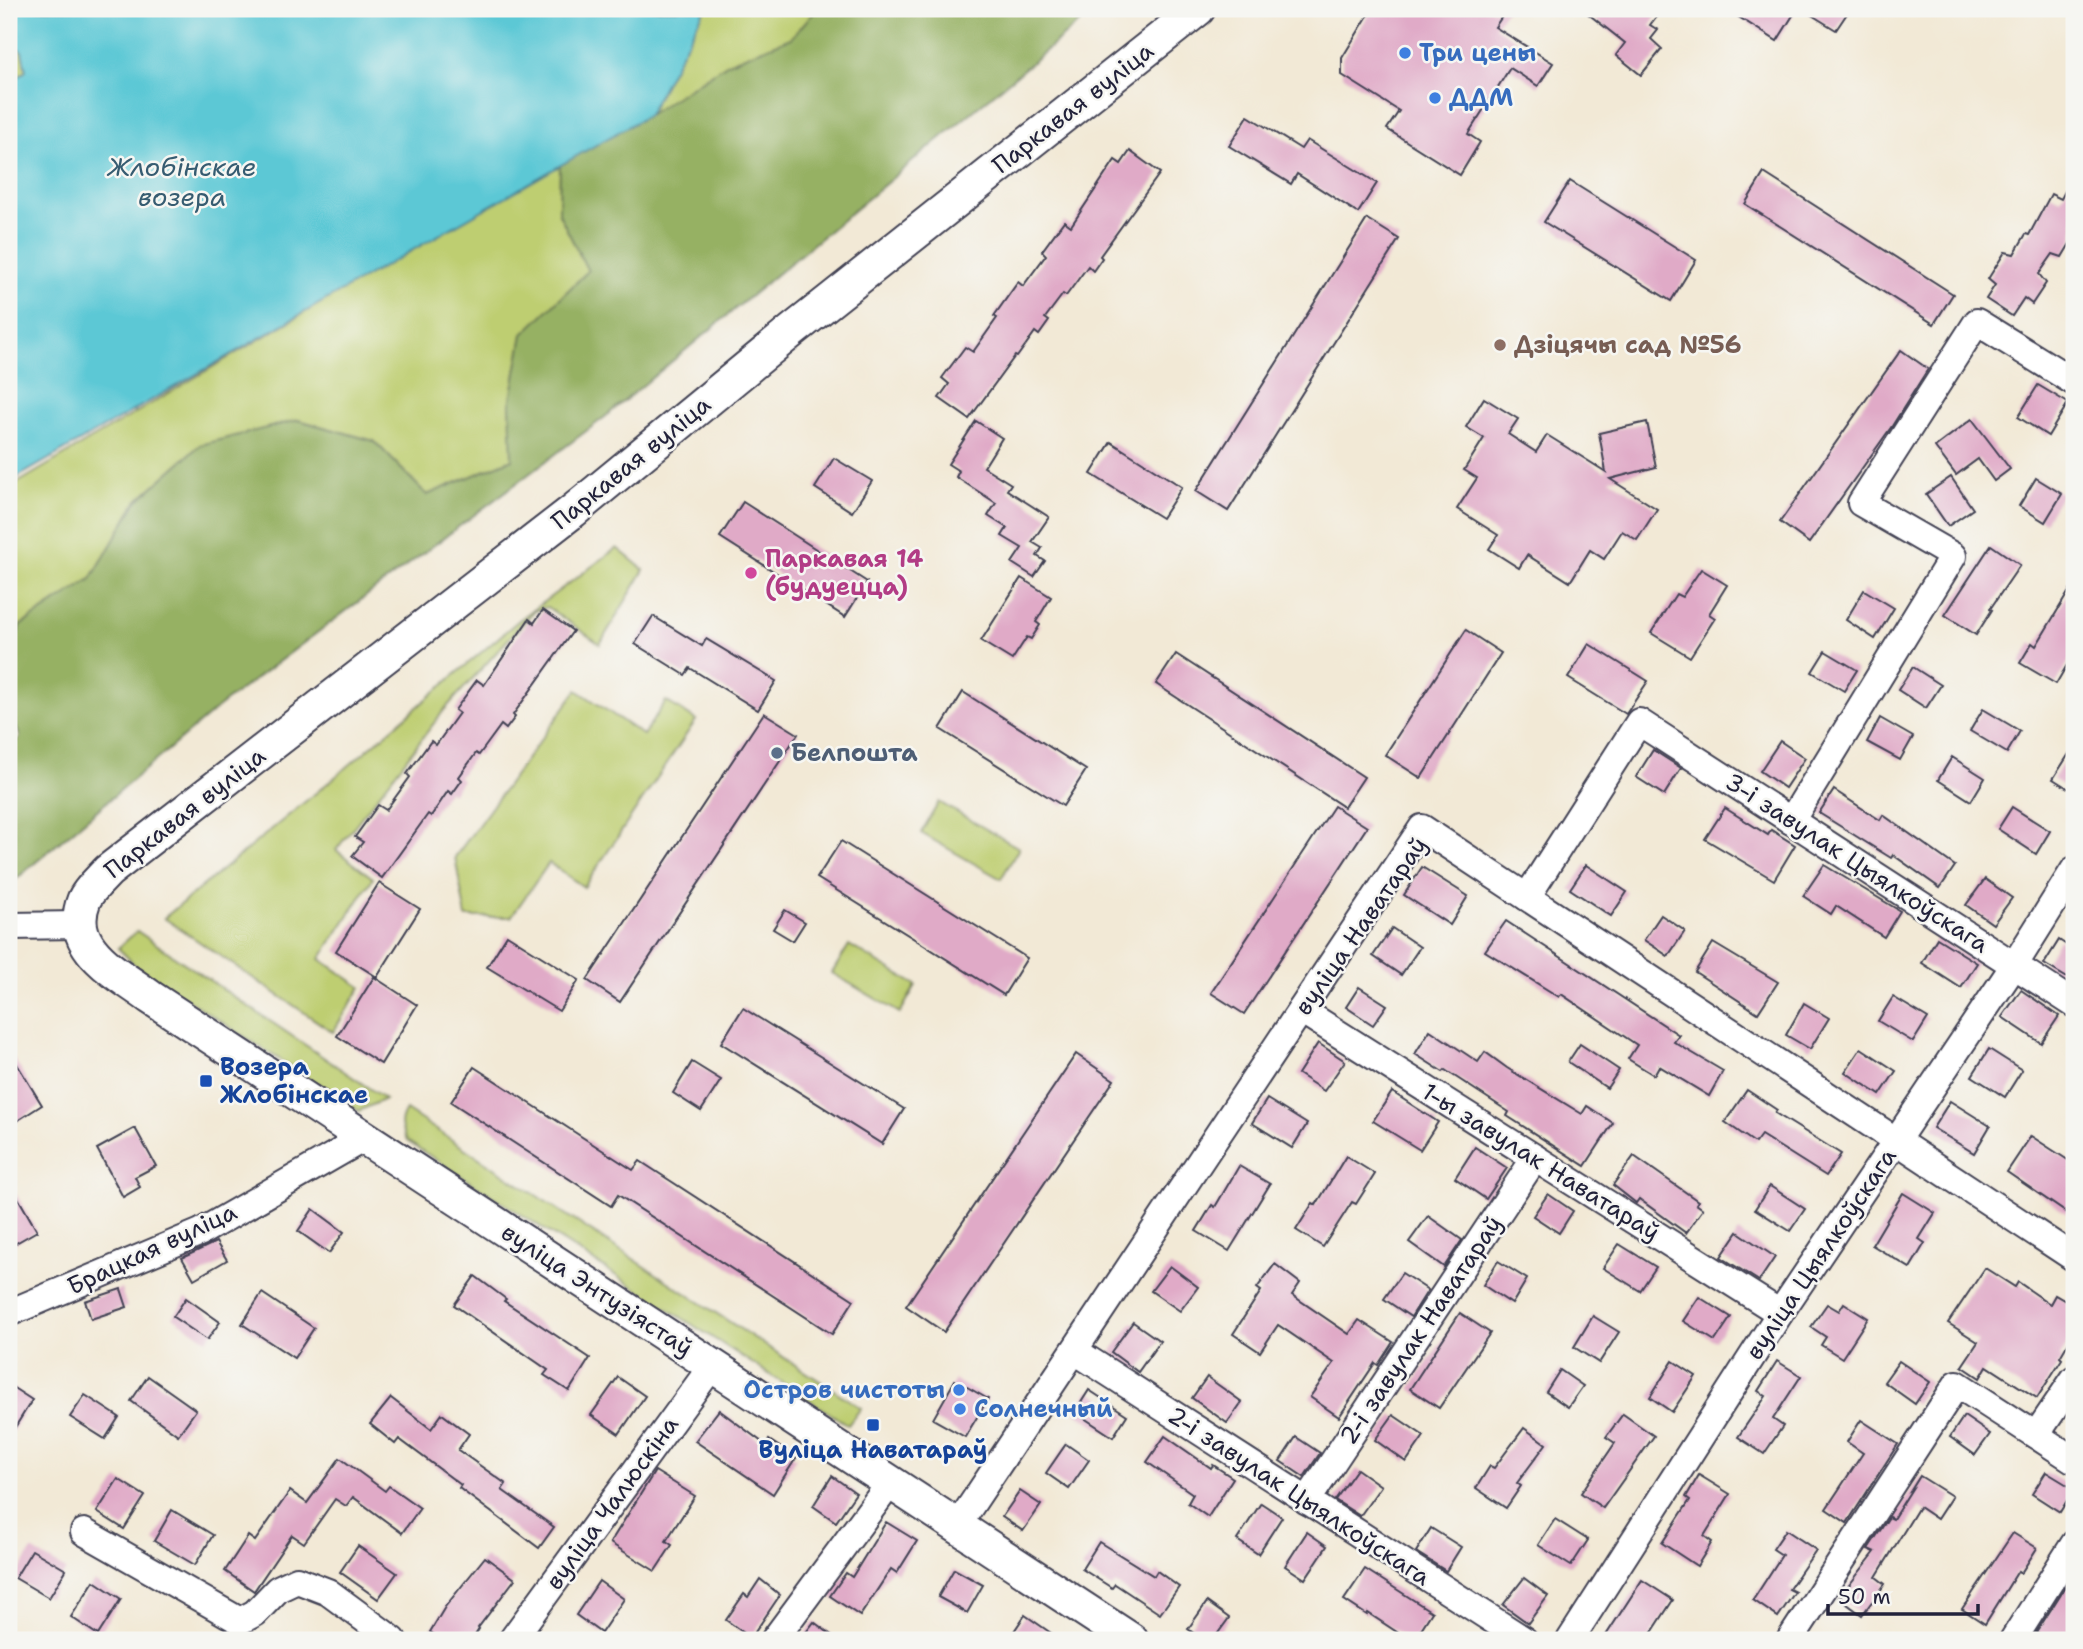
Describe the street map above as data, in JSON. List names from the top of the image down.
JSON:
{
  "streets": {
    "main road": ["Паркавая вуліца", "вуліца Энтузіястаў"],
    "street": [
      "3-і завулак Цыялкоўскага",
      "вуліца Наватараў",
      "1-ы завулак Наватараў",
      "Брацкая вуліца",
      "вуліца Цыялкоўскага",
      "2-і завулак Наватараў",
      "2-і завулак Цыялкоўскага",
      "вуліца Чалюскіна"
    ]
  },
  "crossings": [
    ["Паркавая вуліца", "вуліца Энтузіястаў"],
    ["3-і завулак Цыялкоўскага", "вуліца Наватараў"],
    ["3-і завулак Цыялкоўскага", "вуліца Цыялкоўскага"],
    ["вуліца Наватараў", "1-ы завулак Наватараў"],
    ["вуліца Наватараў", "вуліца Цыялкоўскага"],
    ["вуліца Наватараў", "вуліца Энтузіястаў"],
    ["вуліца Наватараў", "2-і завулак Цыялкоўскага"],
    ["1-ы завулак Наватараў", "вуліца Цыялкоўскага"],
    ["1-ы завулак Наватараў", "2-і завулак Наватараў"],
    ["Брацкая вуліца", "вуліца Энтузіястаў"],
    ["вуліца Энтузіястаў", "вуліца Чалюскіна"],
    ["2-і завулак Наватараў", "2-і завулак Цыялкоўскага"]
  ],
  "water": ["Жлобінскае возера"],
  "places": {
    "other": [
      "Три цены",
      "ДДМ",
      "Дзіцячы сад №56",
      "Паркавая 14 (будуецца)",
      "Белпошта",
      "Остров чистоты",
      "Солнечный"
    ],
    "transit": ["Возера Жлобінскае", "Вуліца Наватараў"]
  },
  "scale_bar": "50 m"
}
